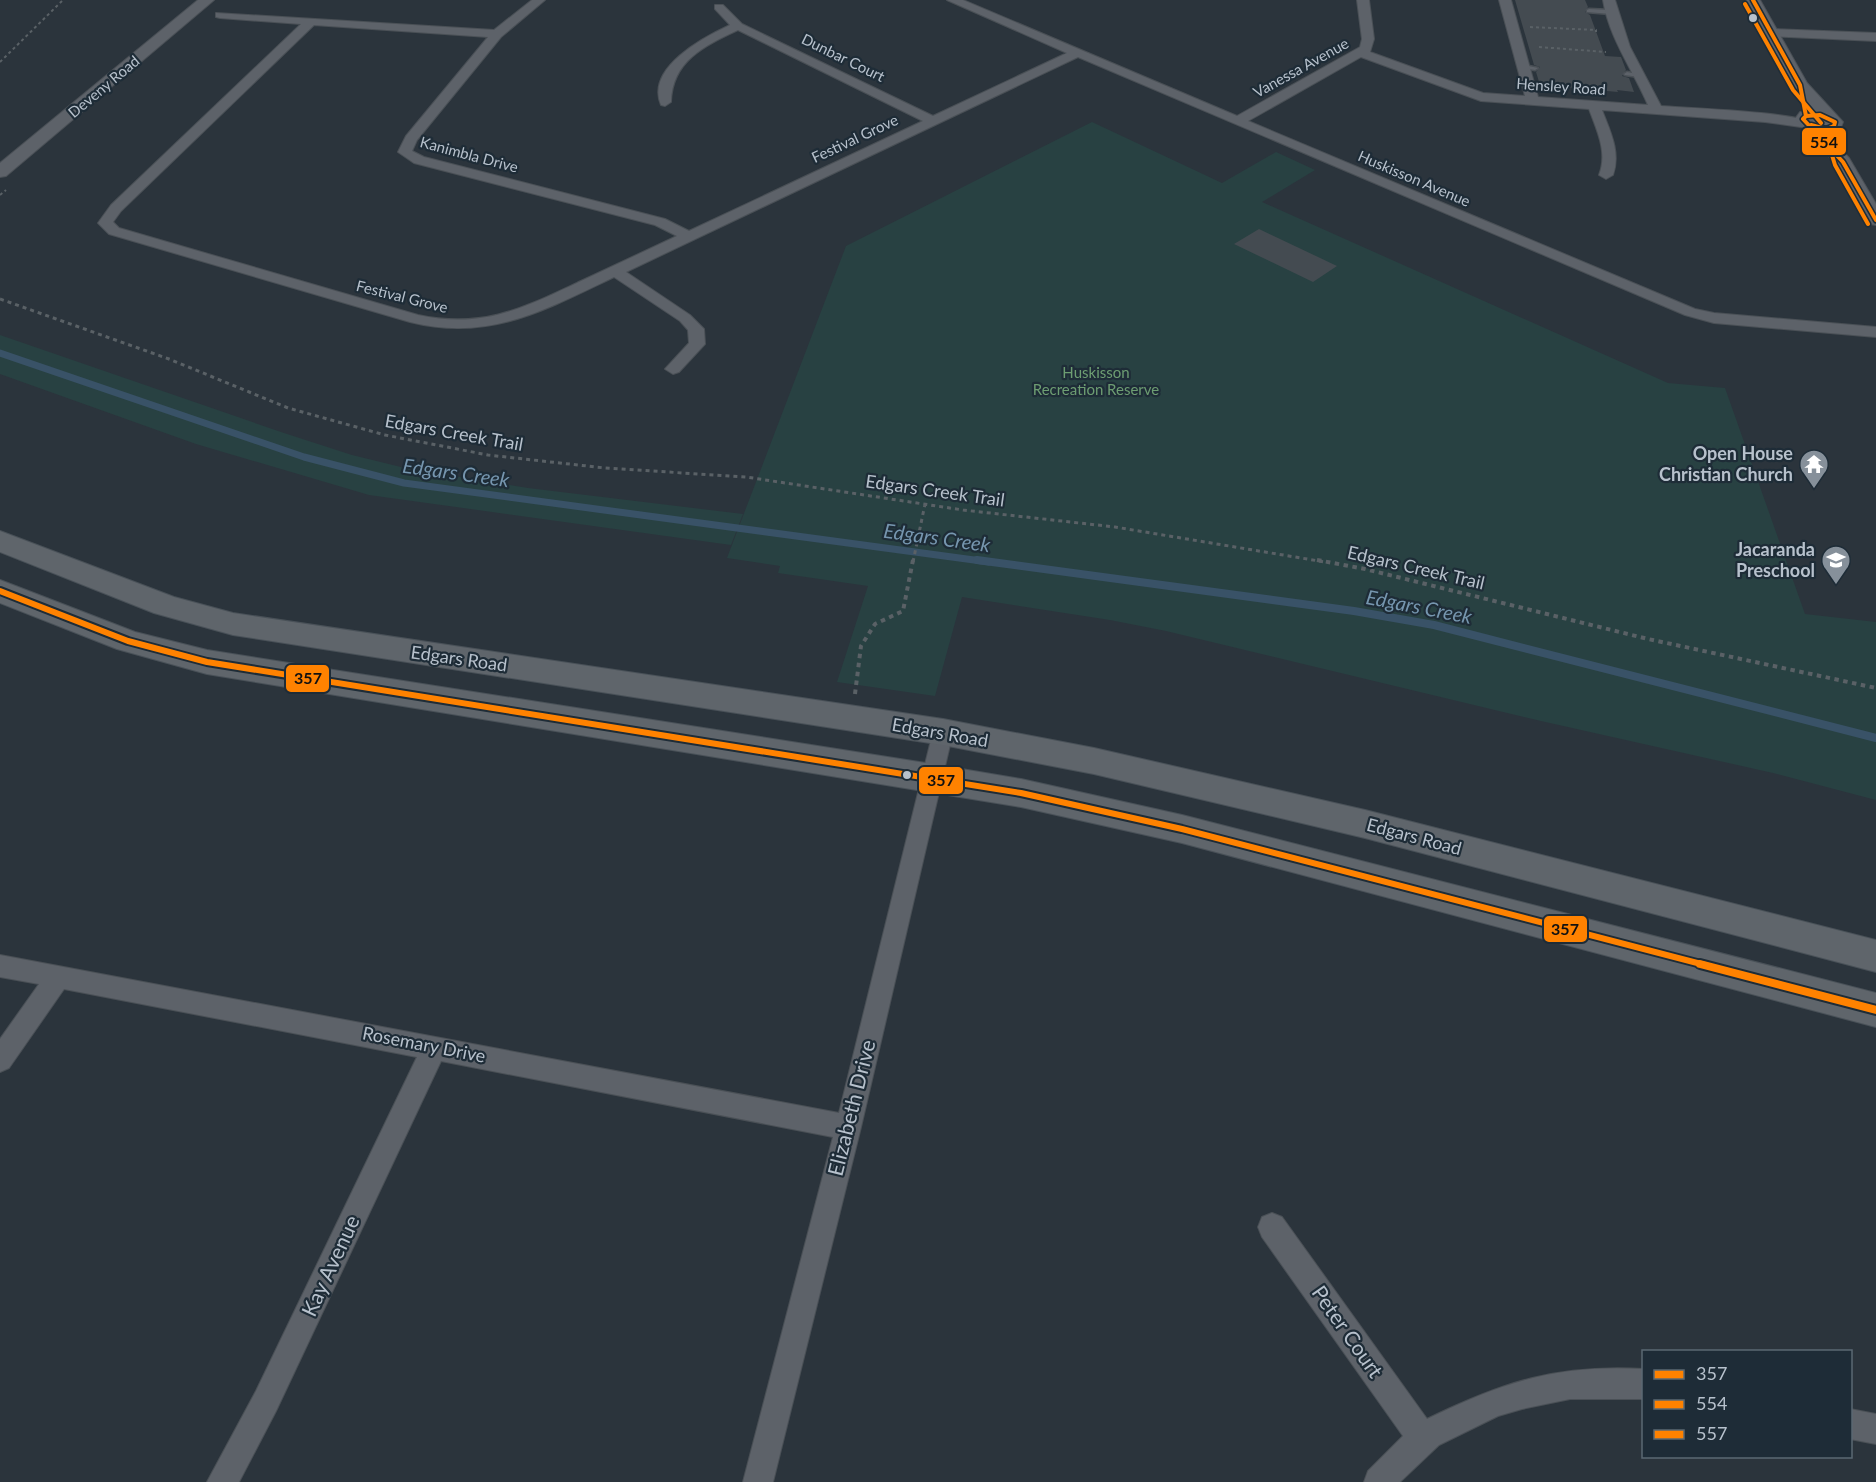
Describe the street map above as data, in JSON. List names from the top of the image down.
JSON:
{
  "streets": {
    "main road": ["Edgars Road"],
    "street": [
      "Dunbar Court",
      "Vanessa Avenue",
      "Deveny Road",
      "Hensley Road",
      "Festival Grove",
      "Kanimbla Drive",
      "Huskisson Avenue",
      "Rosemary Drive",
      "Elizabeth Drive",
      "Kay Avenue",
      "Peter Court"
    ],
    "path": ["Edgars Creek Trail"]
  },
  "crossings": [
    ["Dunbar Court", "Festival Grove"],
    ["Vanessa Avenue", "Hensley Road"],
    ["Vanessa Avenue", "Huskisson Avenue"],
    ["Festival Grove", "Kanimbla Drive"],
    ["Festival Grove", "Huskisson Avenue"],
    ["Edgars Road", "Elizabeth Drive"],
    ["Rosemary Drive", "Elizabeth Drive"],
    ["Rosemary Drive", "Kay Avenue"]
  ],
  "water": ["Edgars Creek"],
  "parks": ["Huskisson Recreation Reserve"],
  "places": {
    "temple": ["Open House Christian Church"],
    "school or university": ["Jacaranda Preschool"]
  },
  "lines": ["transit line 554", "transit line 557", "transit line 357"],
  "legend": ["357", "554", "557"]
}
